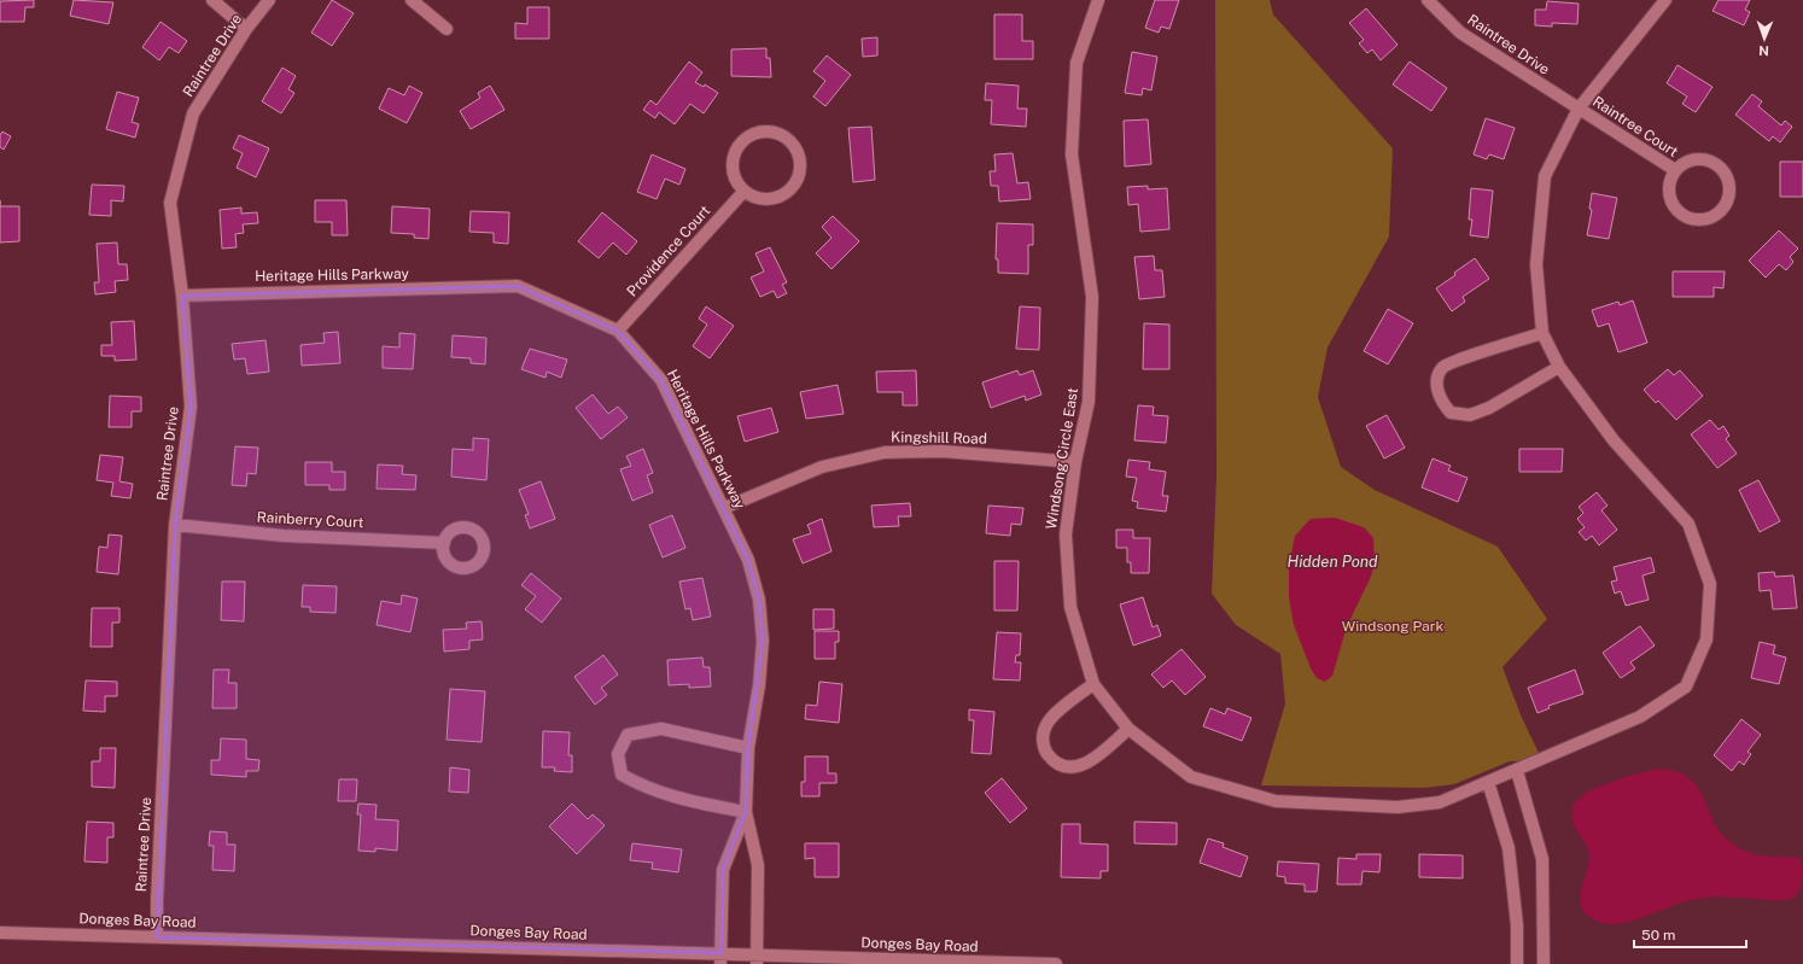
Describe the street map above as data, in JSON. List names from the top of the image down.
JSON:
{
  "streets": {
    "street": [
      "Raintree Drive",
      "Raintree Court",
      "Providence Court",
      "Heritage Hills Parkway",
      "Kingshill Road",
      "Windsong Circle East",
      "Rainberry Court",
      "Donges Bay Road"
    ]
  },
  "crossings": [
    ["Raintree Drive", "Raintree Court"],
    ["Raintree Drive", "Heritage Hills Parkway"],
    ["Raintree Drive", "Rainberry Court"],
    ["Raintree Drive", "Donges Bay Road"],
    ["Providence Court", "Heritage Hills Parkway"],
    ["Heritage Hills Parkway", "Kingshill Road"],
    ["Heritage Hills Parkway", "Donges Bay Road"],
    ["Kingshill Road", "Windsong Circle East"]
  ],
  "water": ["Hidden Pond"],
  "parks": ["Windsong Park"],
  "scale_bar": "50 m",
  "north": "bottom"
}
